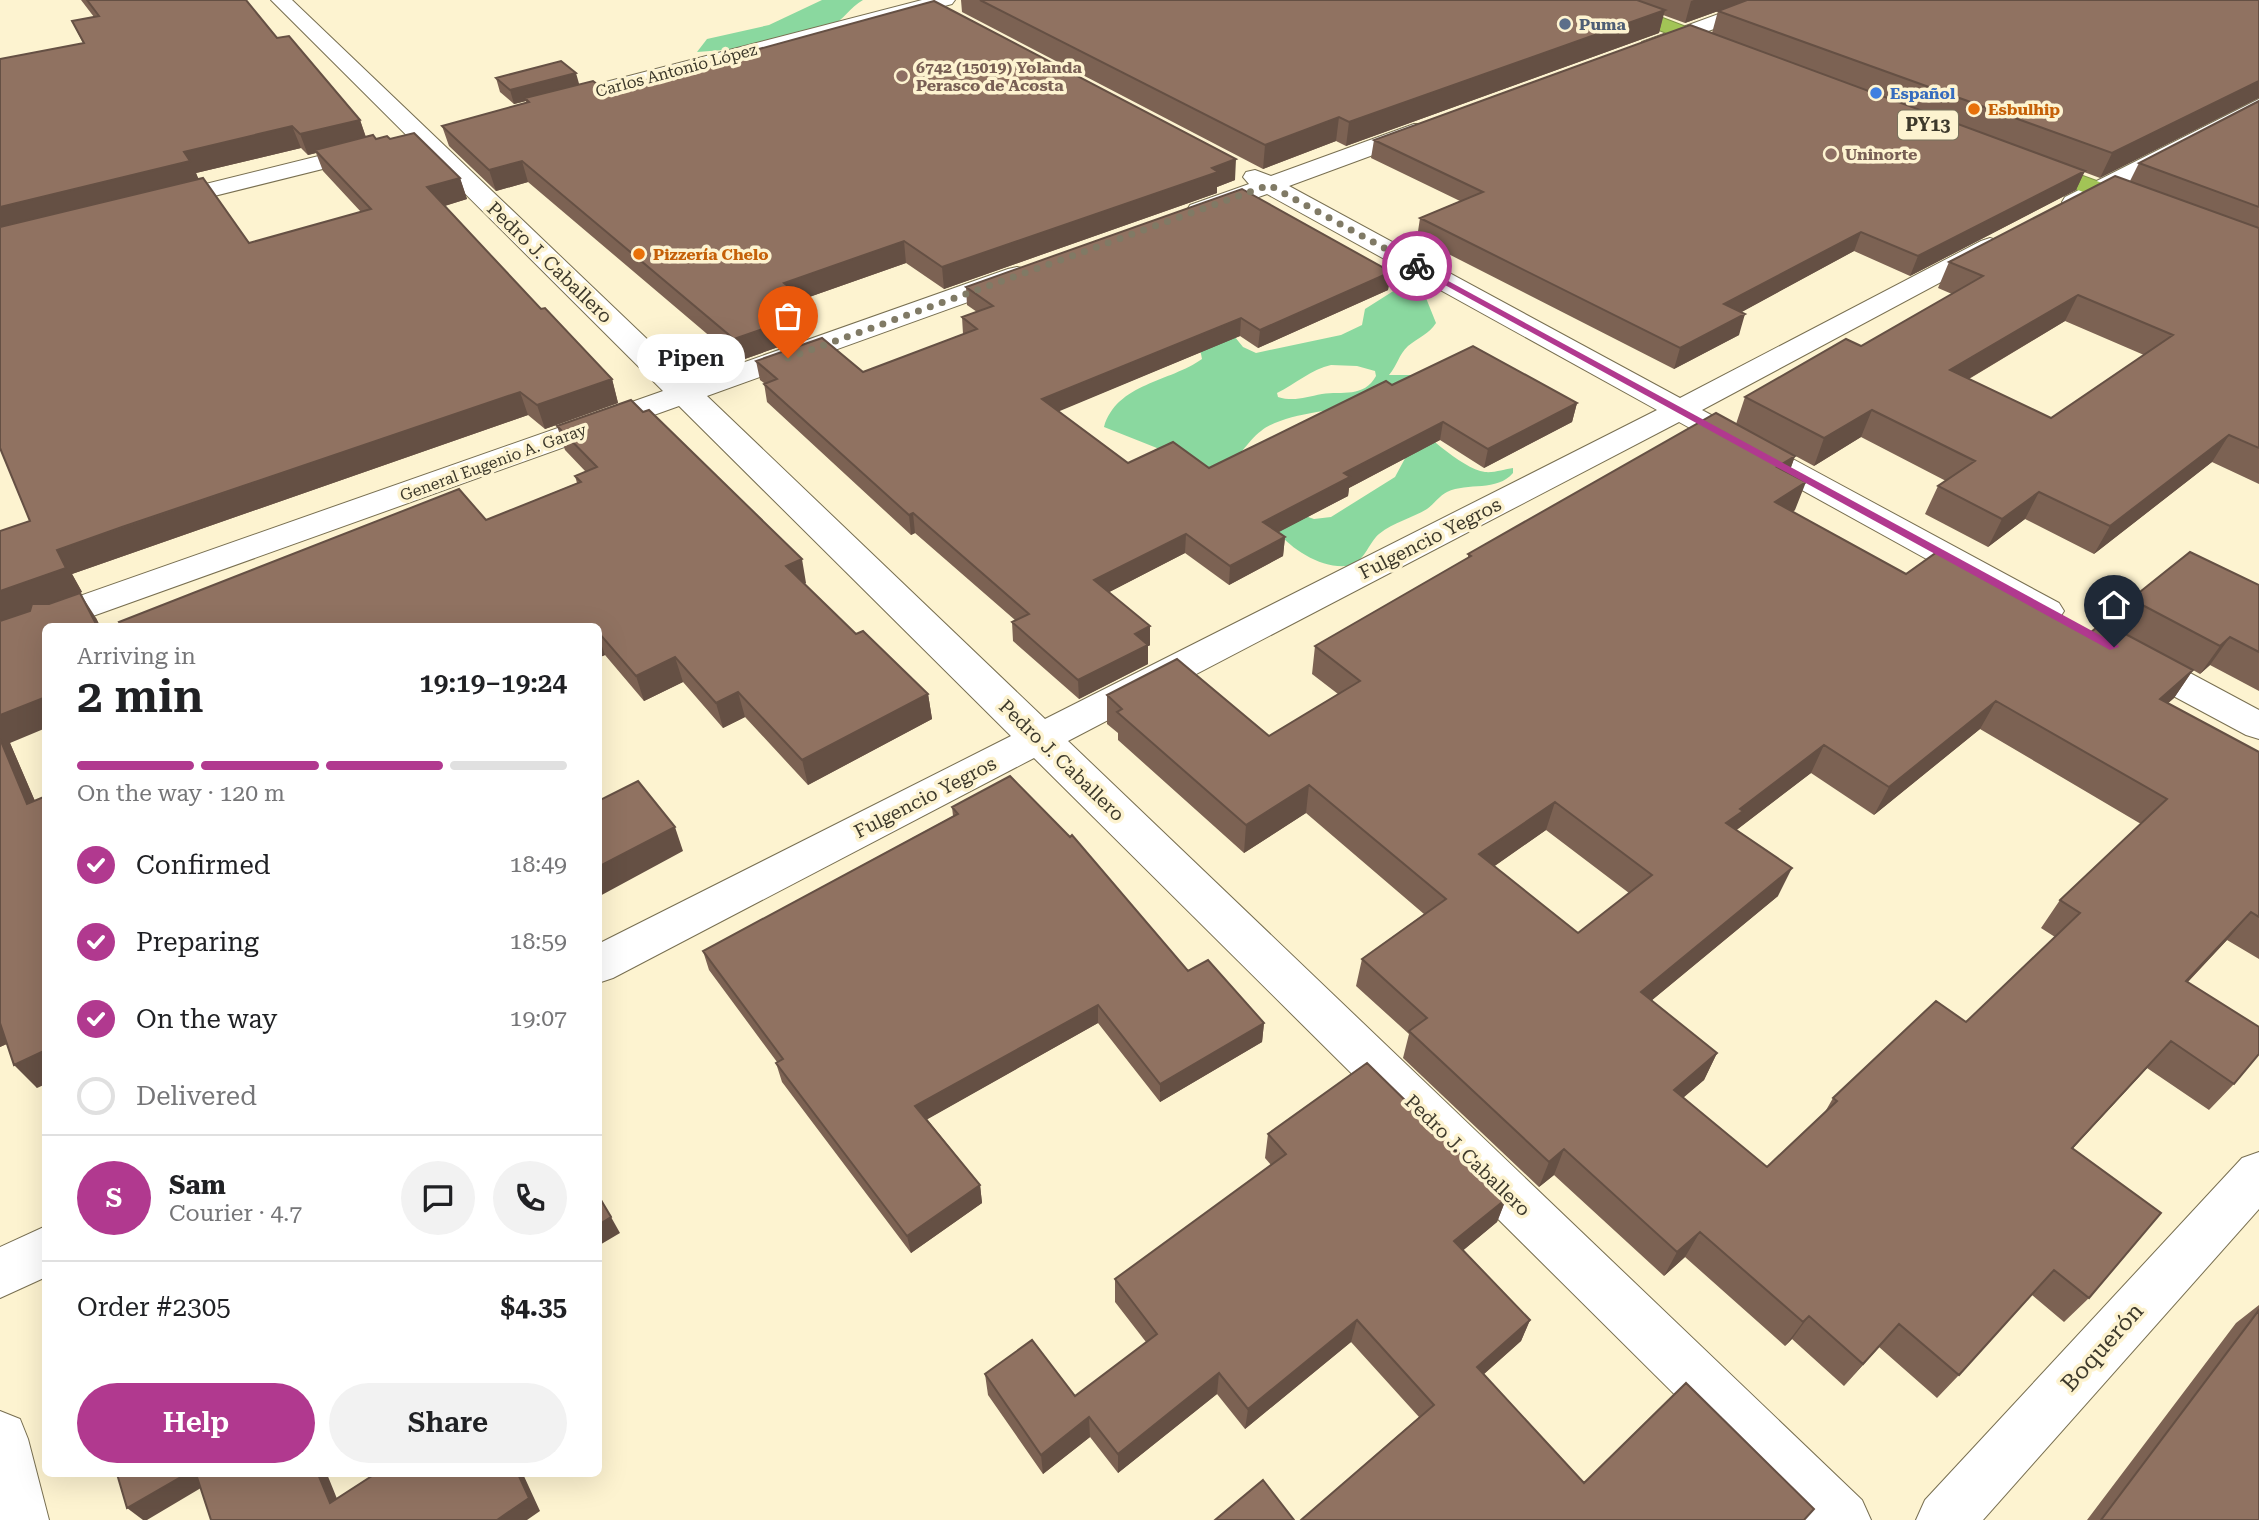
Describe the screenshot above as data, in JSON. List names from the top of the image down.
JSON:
{
  "streets": {
    "street": [
      "Carlos Antonio López",
      "Pedro J. Caballero",
      "General Eugenio A. Garay",
      "Fulgencio Yegros",
      "Boquerón"
    ]
  },
  "crossings": [
    ["Pedro J. Caballero", "General Eugenio A. Garay"],
    ["Pedro J. Caballero", "Fulgencio Yegros"]
  ],
  "places": [
    "Puma",
    "6742 (15019) Yolanda Perasco de Acosta",
    "Español",
    "Esbulhip",
    "Uninorte",
    "Pizzería Chelo",
    "Pipen"
  ],
  "page": {
    "bubble": "Pipen",
    "heading": ["2 min", "Arriving in", "19:19–19:24"],
    "panel": [
      "Sam",
      "Courier · 4.7",
      "Order #2305",
      "$4.35"
    ],
    "bar": "On the way · 120 m",
    "list": [
      ["Confirmed", "18:49"],
      ["Preparing", "18:59"],
      ["On the way", "19:07"],
      "Delivered"
    ],
    "round": "S",
    "buttons": ["Help", "Share"]
  }
}
